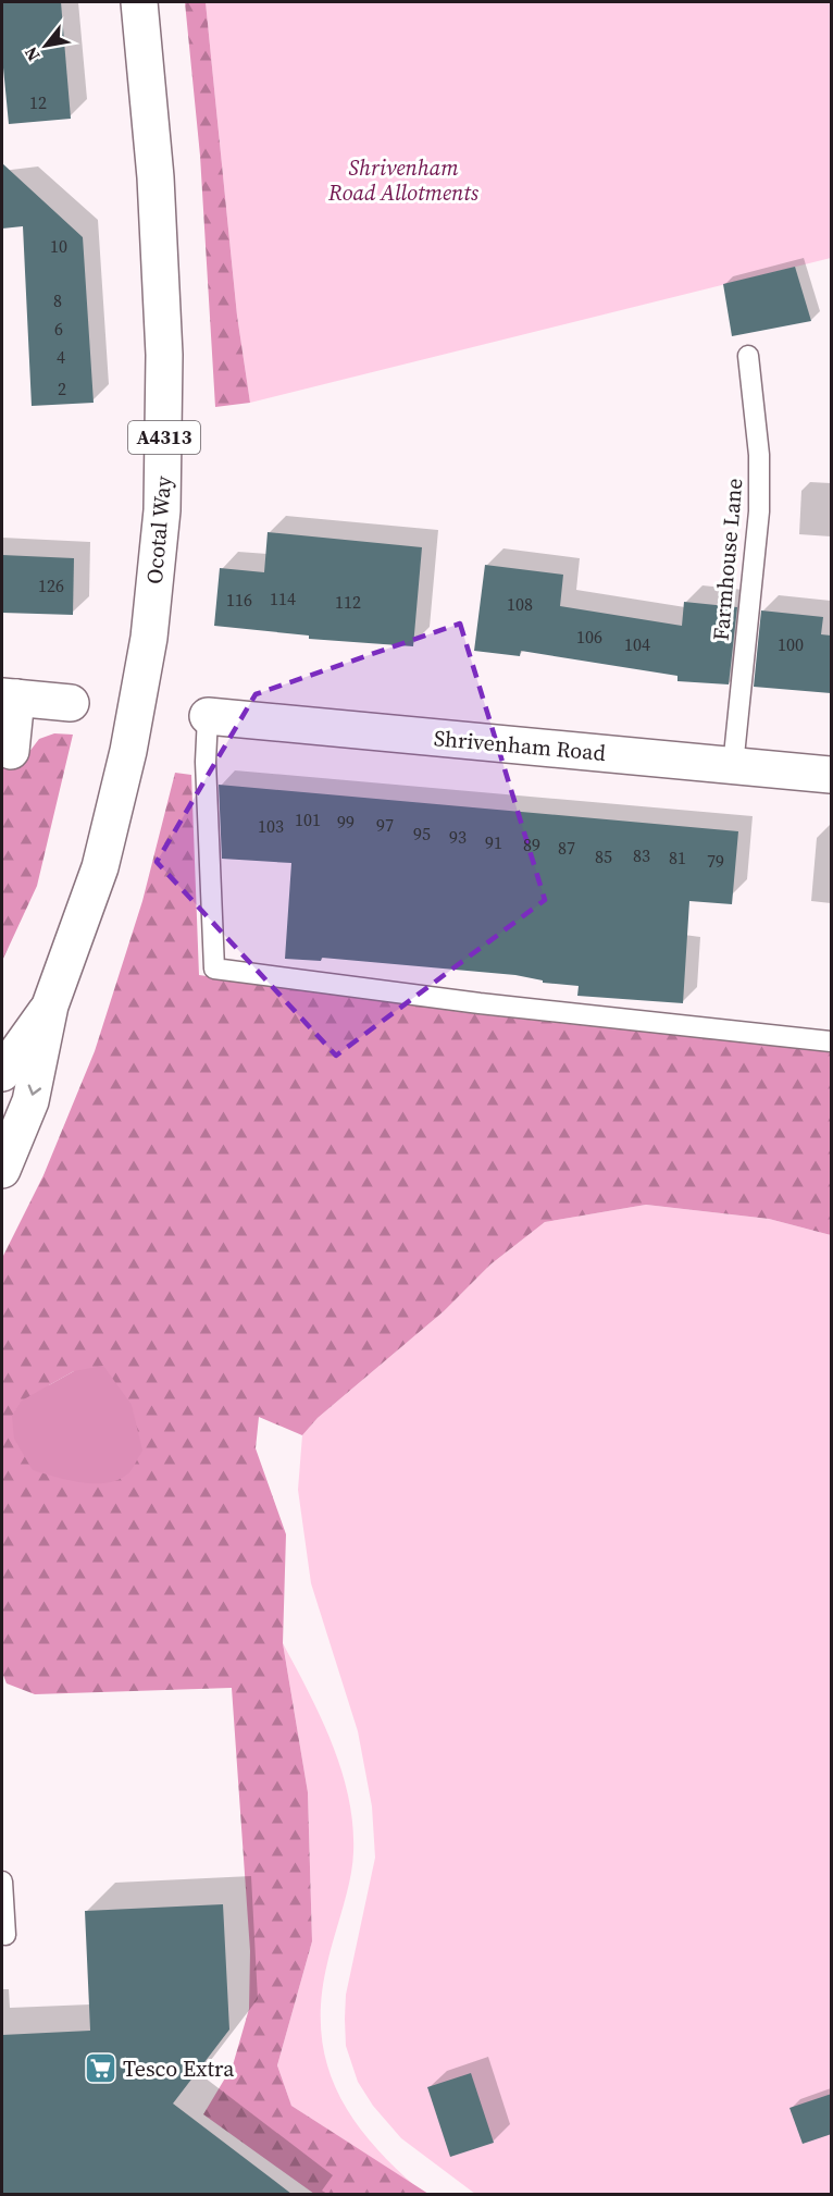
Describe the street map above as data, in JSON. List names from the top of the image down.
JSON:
{
  "streets": {
    "main road": ["A4313", "Ocotal Way", "Shrivenham Road"],
    "lane": ["Farmhouse Lane"]
  },
  "crossings": [
    ["Farmhouse Lane", "Shrivenham Road"]
  ],
  "parks": ["Shrivenham Road Allotments"],
  "places": {
    "supermarket": ["Tesco Extra"]
  },
  "house_numbers": [
    "12",
    "10",
    "8",
    "6",
    "4",
    "2",
    "126",
    "114",
    "116",
    "112",
    "108",
    "106",
    "104",
    "100",
    "101",
    "99",
    "97",
    "103",
    "95",
    "93",
    "91",
    "89",
    "87",
    "83",
    "85",
    "81",
    "79"
  ],
  "north": "bottom left"
}
